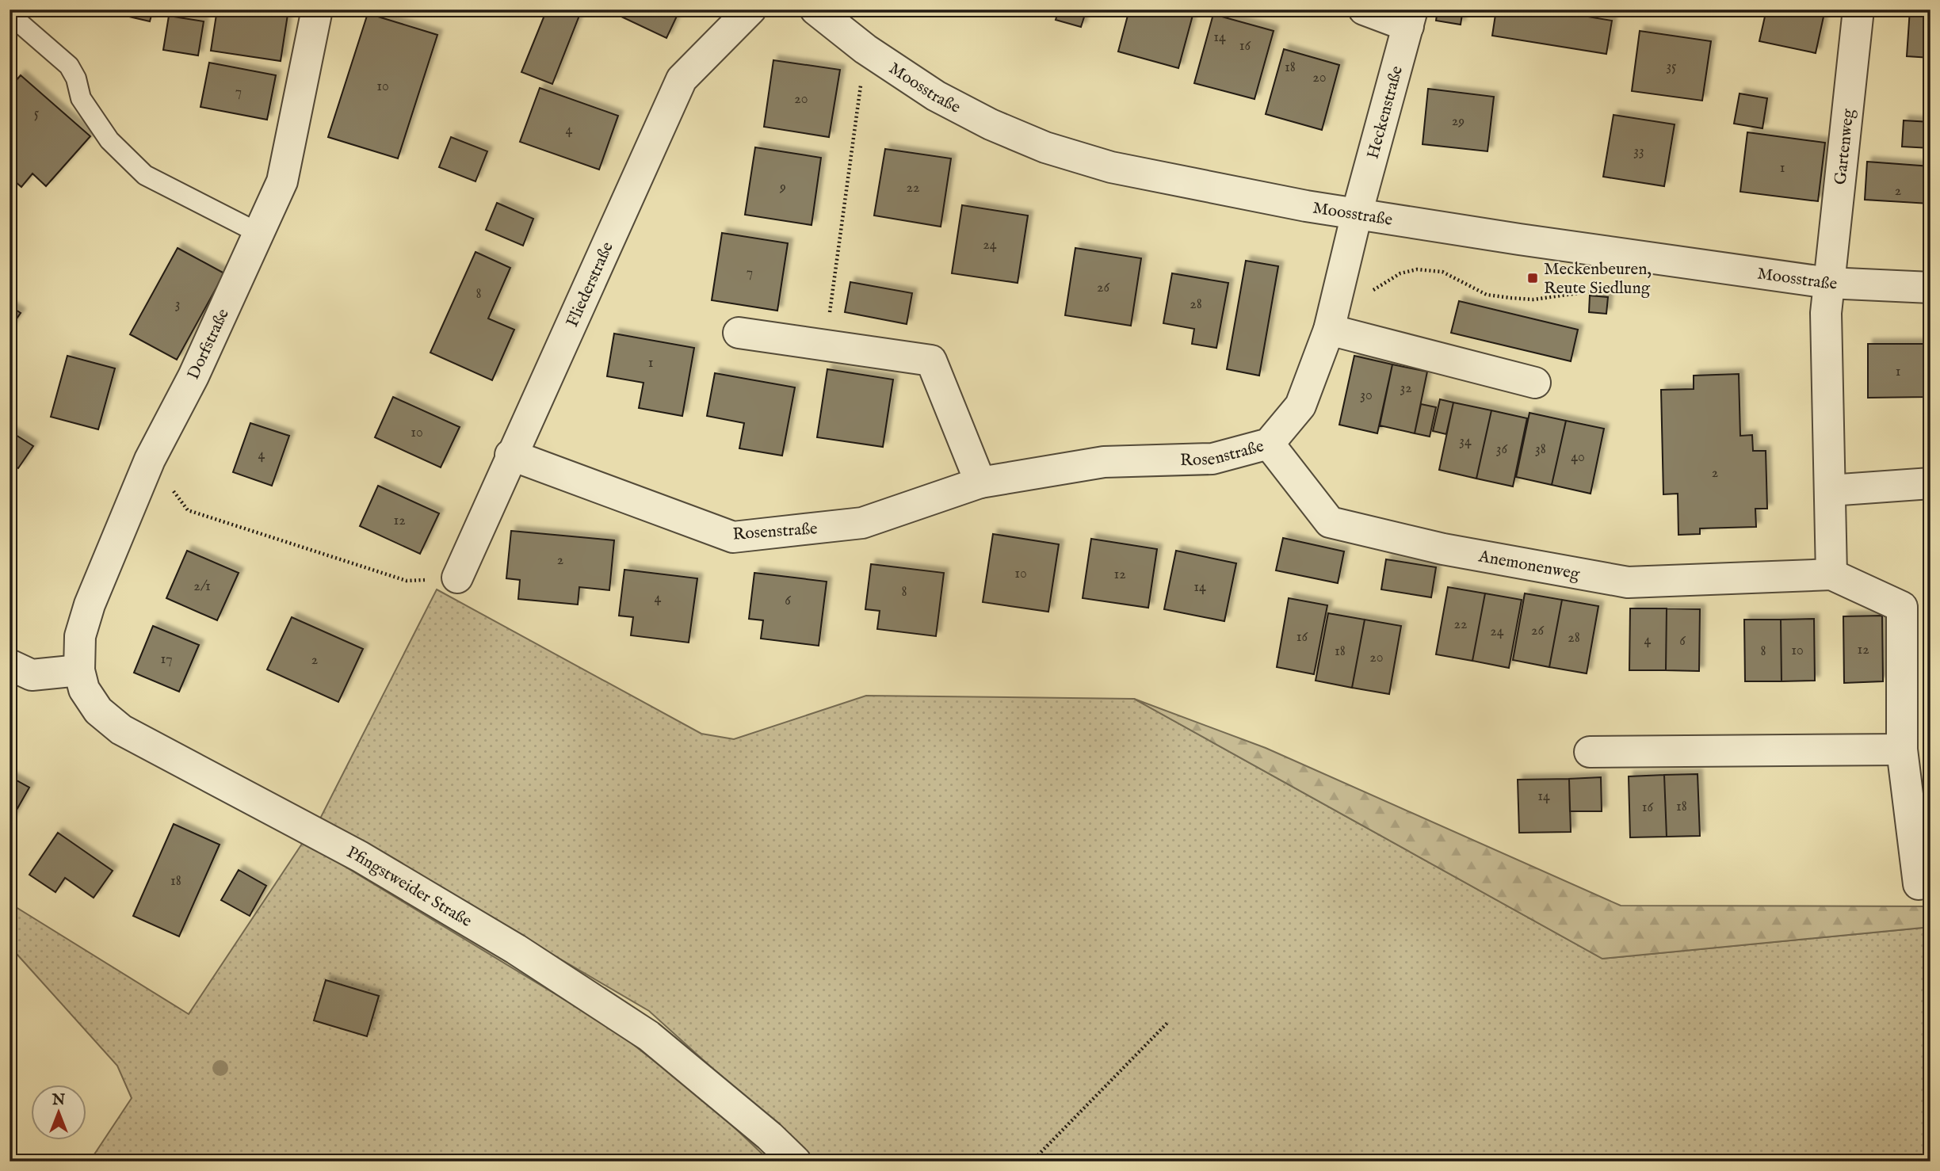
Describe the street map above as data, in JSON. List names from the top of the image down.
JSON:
{
  "streets": {
    "street": [
      "Moosstraße",
      "Heckenstraße",
      "Gartenweg",
      "Fliederstraße",
      "Dorfstraße",
      "Rosenstraße",
      "Anemonenweg",
      "Pfingstweider Straße"
    ]
  },
  "crossings": [
    ["Moosstraße", "Heckenstraße"],
    ["Moosstraße", "Gartenweg"],
    ["Moosstraße", "Rosenstraße"],
    ["Heckenstraße", "Rosenstraße"],
    ["Fliederstraße", "Rosenstraße"],
    ["Dorfstraße", "Pfingstweider Straße"],
    ["Rosenstraße", "Anemonenweg"]
  ],
  "places": {
    "transit": ["Meckenbeuren, Reute Siedlung"]
  },
  "house_numbers": [
    "14",
    "16",
    "35",
    "18",
    "20",
    "10",
    "7",
    "20",
    "5",
    "29",
    "4",
    "33",
    "1",
    "9",
    "22",
    "2",
    "24",
    "7",
    "26",
    "8",
    "3",
    "28",
    "1",
    "1",
    "32",
    "30",
    "10",
    "34",
    "36",
    "38",
    "4",
    "40",
    "2",
    "12",
    "2",
    "10",
    "12",
    "2/1",
    "14",
    "8",
    "4",
    "6",
    "22",
    "26",
    "24",
    "16",
    "28",
    "4",
    "6",
    "12",
    "10",
    "18",
    "8",
    "20",
    "17",
    "2",
    "14",
    "18",
    "16",
    "18"
  ],
  "north": "top"
}
